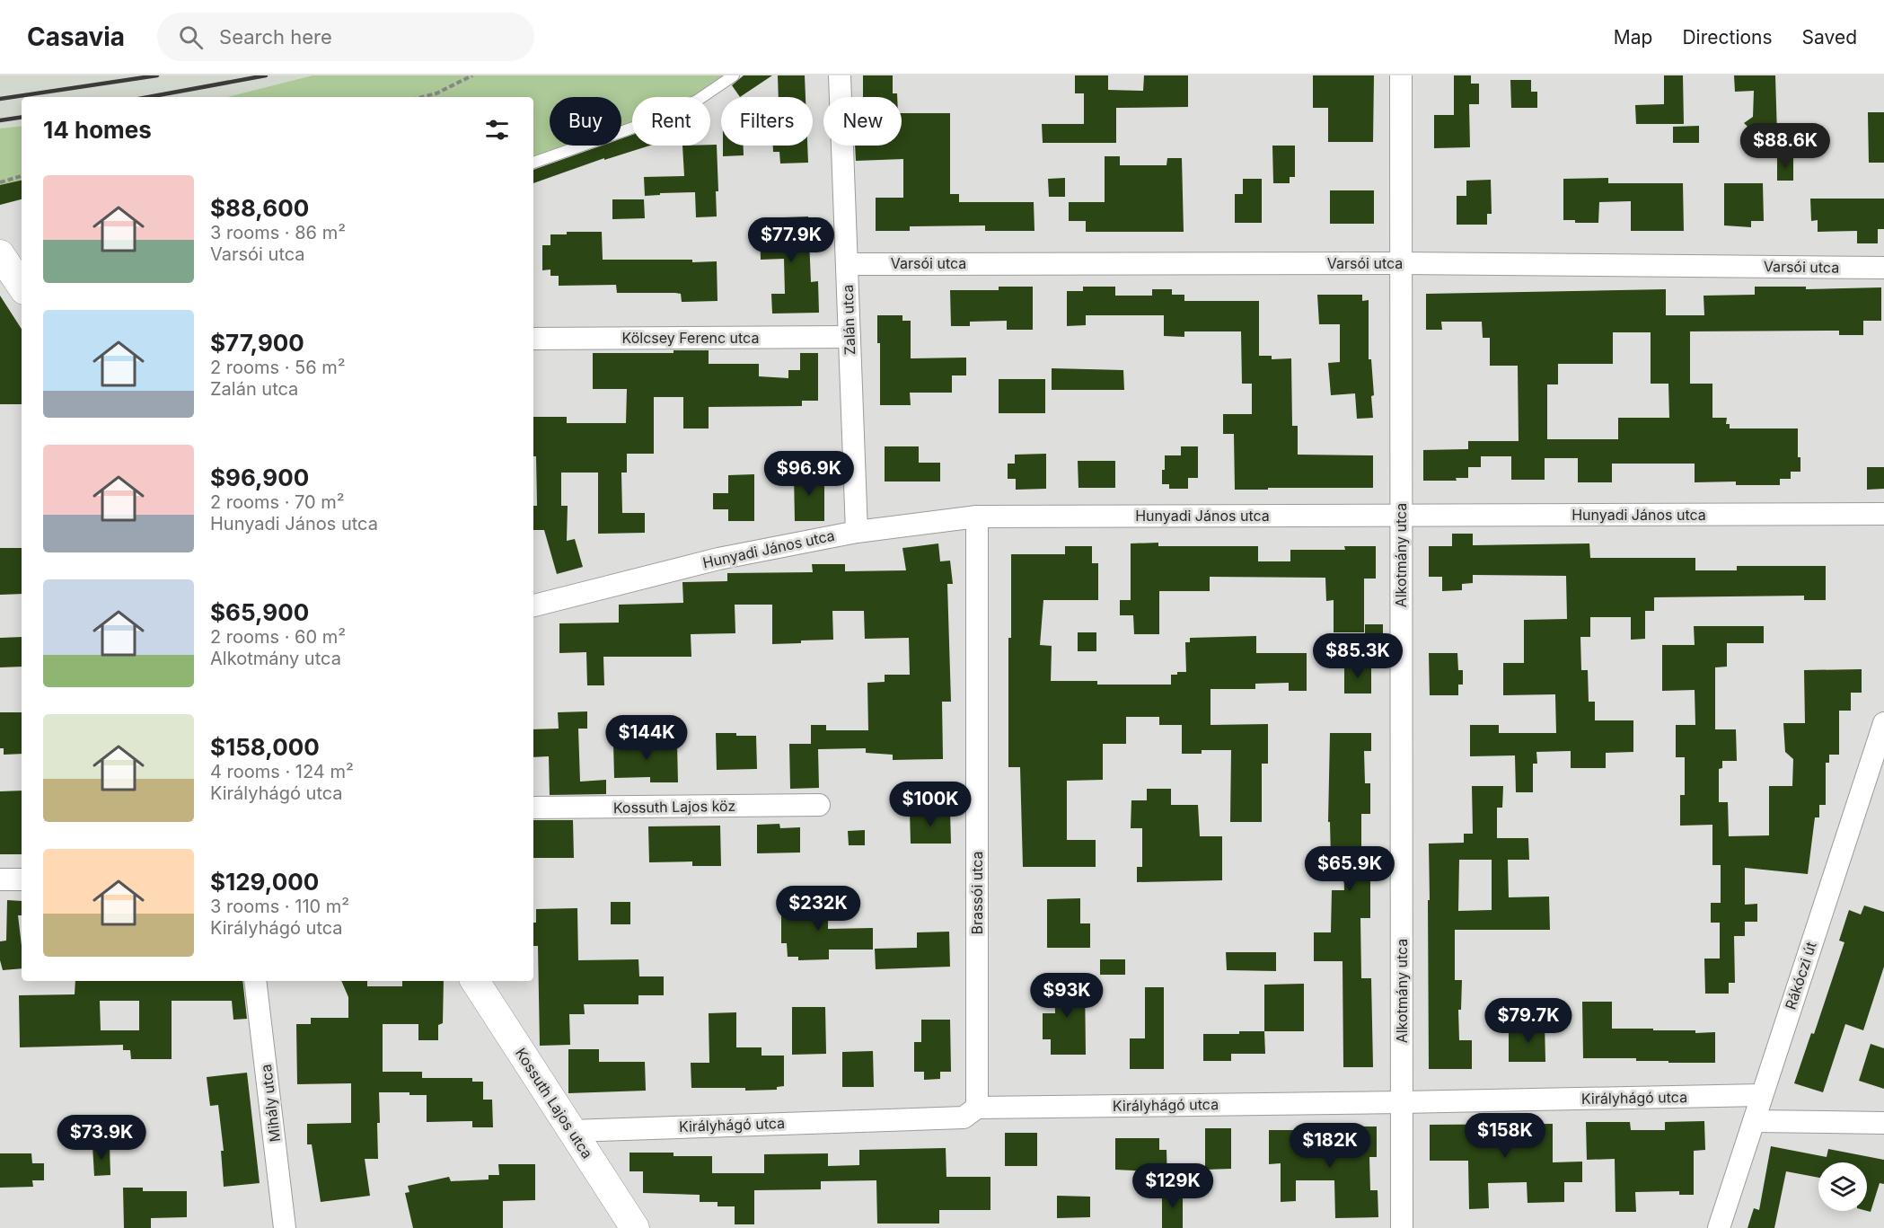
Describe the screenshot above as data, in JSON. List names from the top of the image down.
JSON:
{
  "streets": {
    "street": [
      "Varsói utca",
      "Zalán utca",
      "Kölcsey Ferenc utca",
      "Hunyadi János utca",
      "Alkotmány utca",
      "Kossuth Lajos köz",
      "Brassói utca",
      "Rákóczi út",
      "Királyhágó utca",
      "Mihály utca",
      "Kossuth Lajos utca"
    ]
  },
  "crossings": [
    ["Varsói utca", "Zalán utca"],
    ["Varsói utca", "Alkotmány utca"],
    ["Zalán utca", "Kölcsey Ferenc utca"],
    ["Zalán utca", "Hunyadi János utca"],
    ["Hunyadi János utca", "Alkotmány utca"],
    ["Hunyadi János utca", "Brassói utca"],
    ["Alkotmány utca", "Királyhágó utca"],
    ["Brassói utca", "Királyhágó utca"],
    ["Rákóczi út", "Királyhágó utca"],
    ["Királyhágó utca", "Kossuth Lajos utca"]
  ],
  "page": {
    "header": "Casavia",
    "search": "Search here",
    "nav": ["Map", "Directions", "Saved"],
    "chip": [
      "Buy",
      "Rent",
      "Filters",
      "New"
    ],
    "heading": "14 homes",
    "price": [
      "$88.6K",
      "$77.9K",
      "$96.9K",
      "$85.3K",
      "$144K",
      "$100K",
      "$65.9K",
      "$232K",
      "$93K",
      "$79.7K",
      "$158K",
      "$73.9K",
      "$182K",
      "$129K"
    ],
    "list": [
      {
        "name": "$88,600",
        "note": "3 rooms · 86 m² · Varsói utca"
      },
      {
        "name": "$77,900",
        "note": "2 rooms · 56 m² · Zalán utca"
      },
      {
        "name": "$96,900",
        "note": "2 rooms · 70 m² · Hunyadi János utca"
      },
      {
        "name": "$65,900",
        "note": "2 rooms · 60 m² · Alkotmány utca"
      },
      {
        "name": "$158,000",
        "note": "4 rooms · 124 m² · Királyhágó utca"
      },
      {
        "name": "$129,000",
        "note": "3 rooms · 110 m² · Királyhágó utca"
      }
    ]
  }
}
